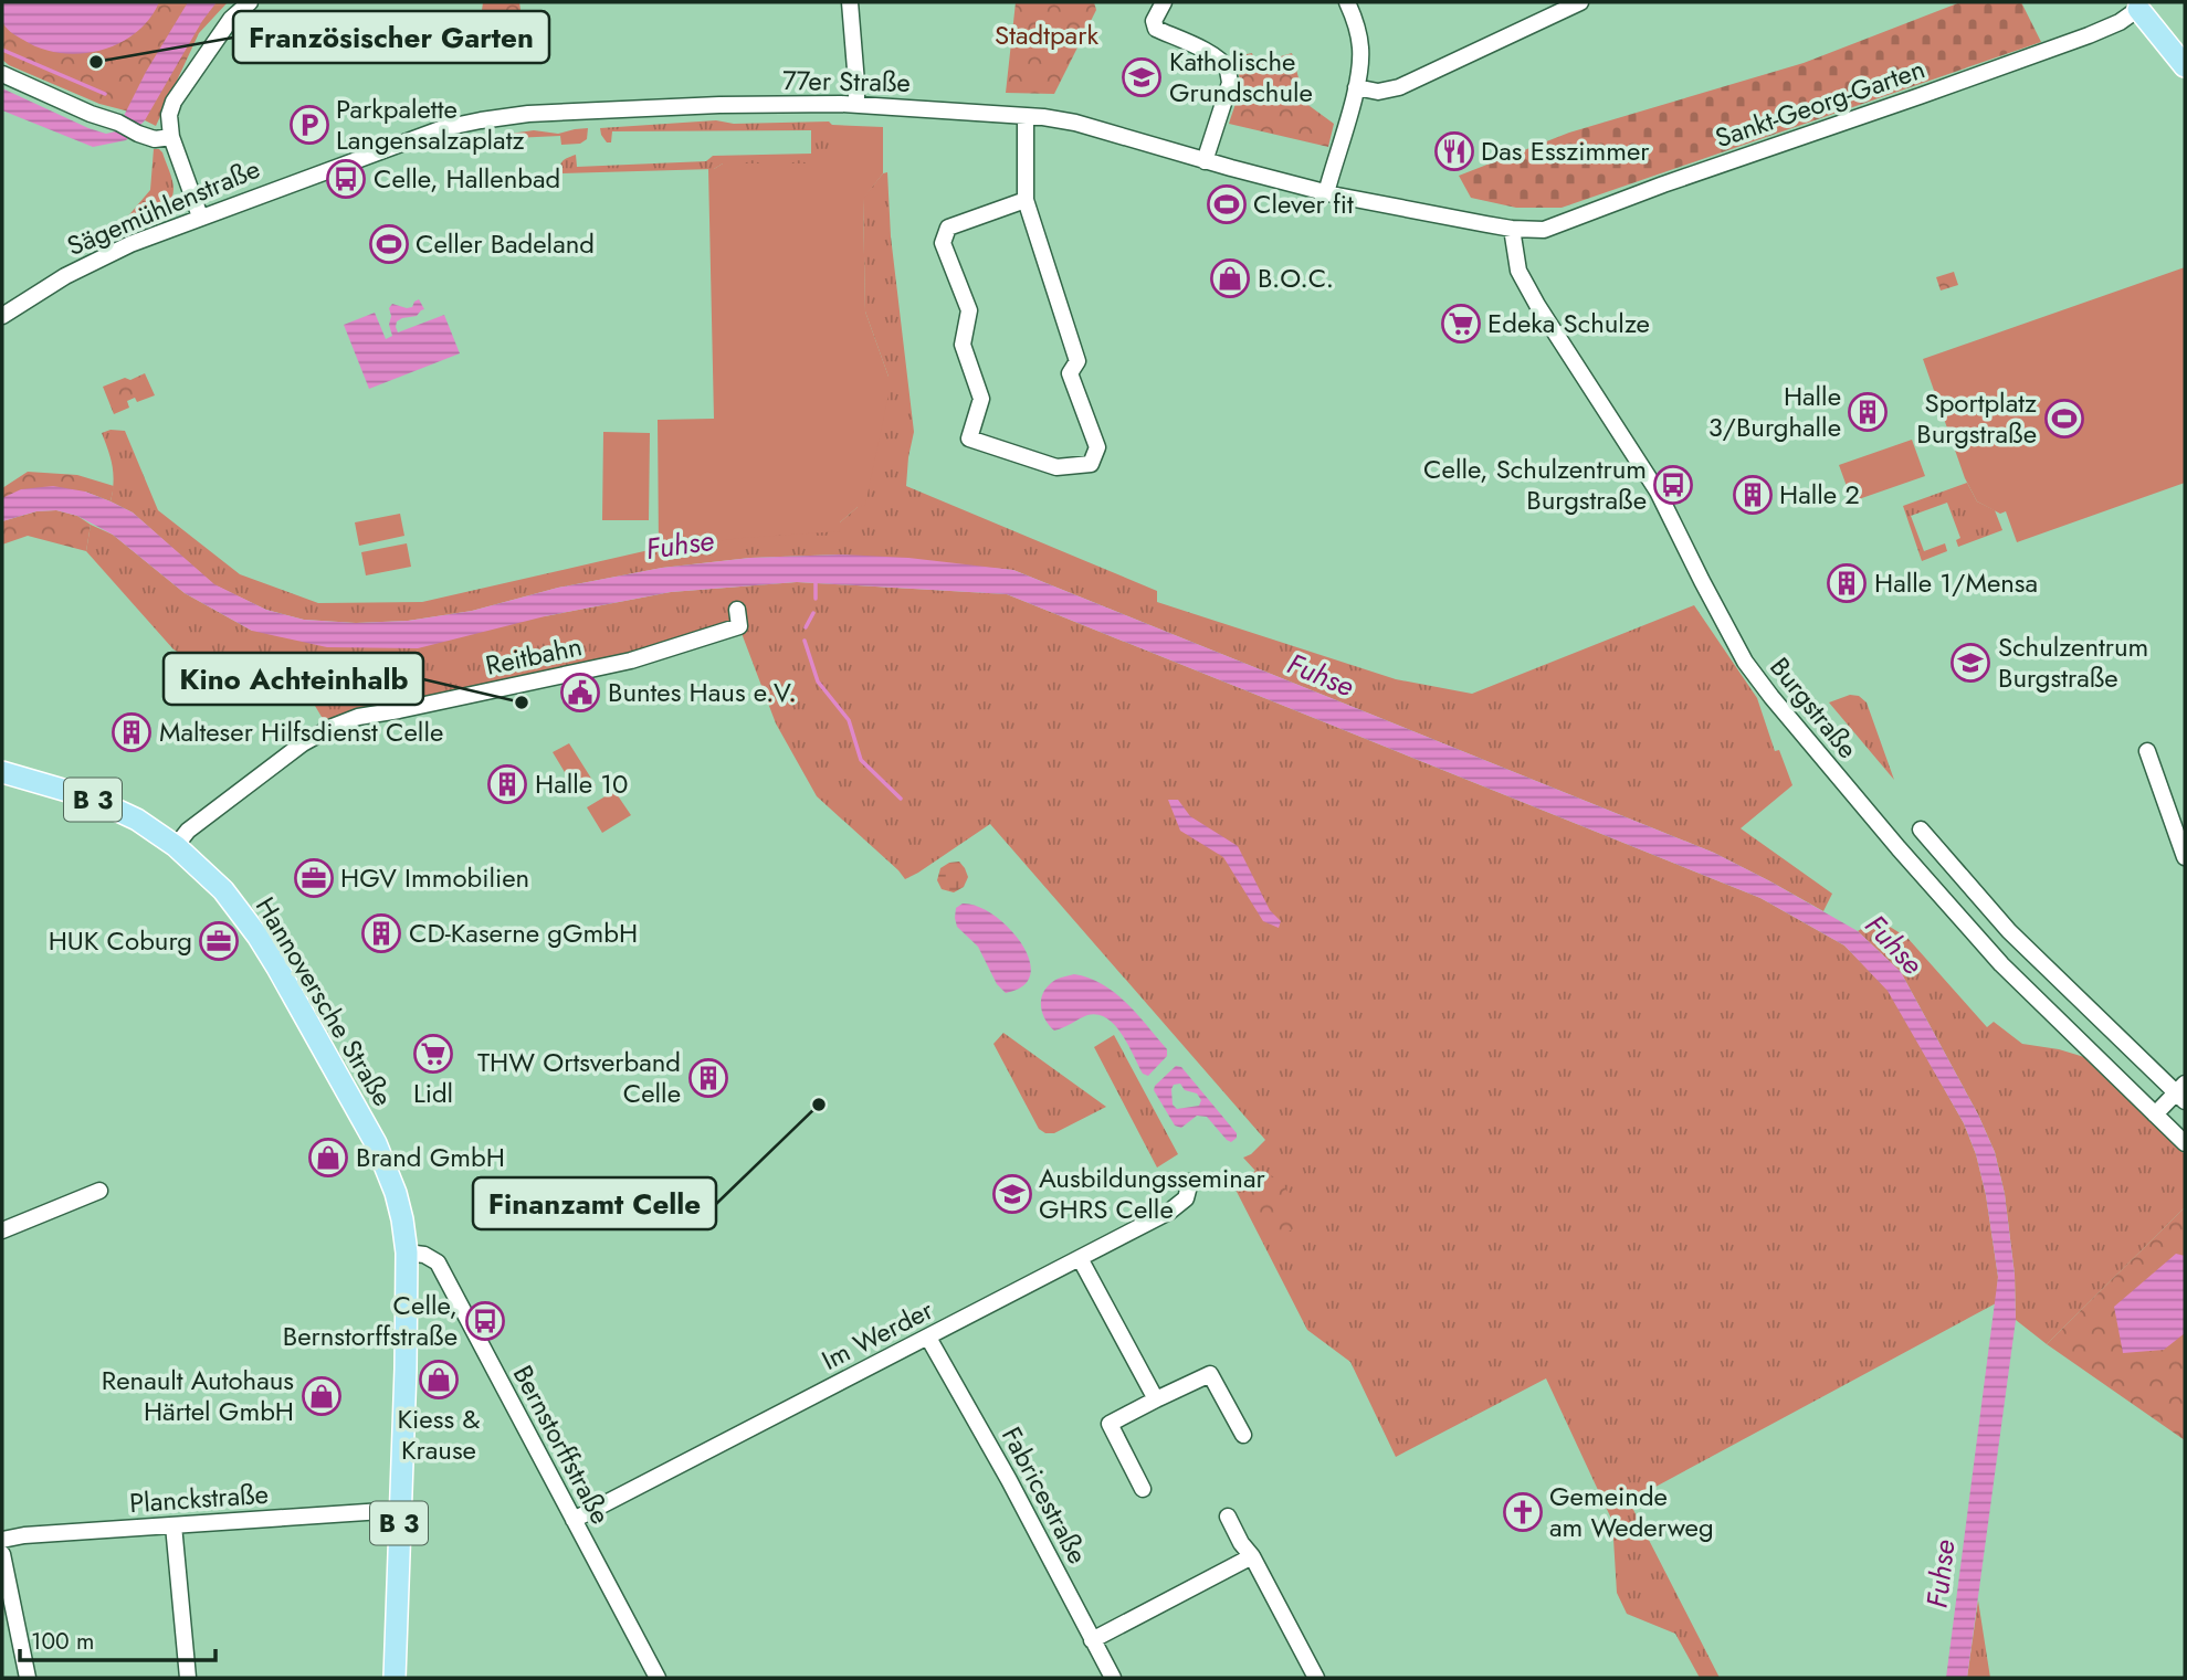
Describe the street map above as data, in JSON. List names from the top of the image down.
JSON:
{
  "streets": {
    "main road": ["B 3", "Hannoversche Straße"],
    "street": [
      "77er Straße",
      "Sankt-Georg-Garten",
      "Sägemühlenstraße",
      "Reitbahn",
      "Burgstraße",
      "Im Werder",
      "Bernstorffstraße",
      "Fabricestraße",
      "Planckstraße"
    ]
  },
  "crossings": [
    ["77er Straße", "Sankt-Georg-Garten"],
    ["77er Straße", "Sägemühlenstraße"],
    ["77er Straße", "Burgstraße"],
    ["Sankt-Georg-Garten", "Burgstraße"],
    ["Reitbahn", "Hannoversche Straße"],
    ["B 3", "Hannoversche Straße"],
    ["B 3", "Bernstorffstraße"],
    ["B 3", "Planckstraße"],
    ["Hannoversche Straße", "Bernstorffstraße"],
    ["Im Werder", "Bernstorffstraße"],
    ["Im Werder", "Fabricestraße"]
  ],
  "water": ["Fuhse"],
  "parks": ["Stadtpark"],
  "places": {
    "other": ["Französischer Garten", "Kino Achteinhalb", "Finanzamt Celle"],
    "school or university": ["Katholische Grundschule", "Schulzentrum Burgstraße", "Ausbildungsseminar GHRS Celle"],
    "parking": ["Parkpalette Langensalzaplatz"],
    "restaurant": ["Das Esszimmer"],
    "bus stop": ["Celle, Hallenbad", "Celle, Schulzentrum Burgstraße", "Celle, Bernstorffstraße"],
    "sports": ["Clever fit", "Celler Badeland", "Sportplatz Burgstraße"],
    "shop": [
      "B.O.C.",
      "Brand GmbH",
      "Kiess & Krause",
      "Renault Autohaus Härtel GmbH"
    ],
    "supermarket": ["Edeka Schulze", "Lidl"],
    "building": [
      "Halle 3/Burghalle",
      "Halle 2",
      "Halle 1/Mensa",
      "Malteser Hilfsdienst Celle",
      "Halle 10",
      "CD-Kaserne gGmbH",
      "THW Ortsverband Celle"
    ],
    "public building": ["Buntes Haus e.V."],
    "office": ["HGV Immobilien", "HUK Coburg"],
    "church": ["Gemeinde am Wederweg"]
  },
  "scale_bar": "100 m"
}
